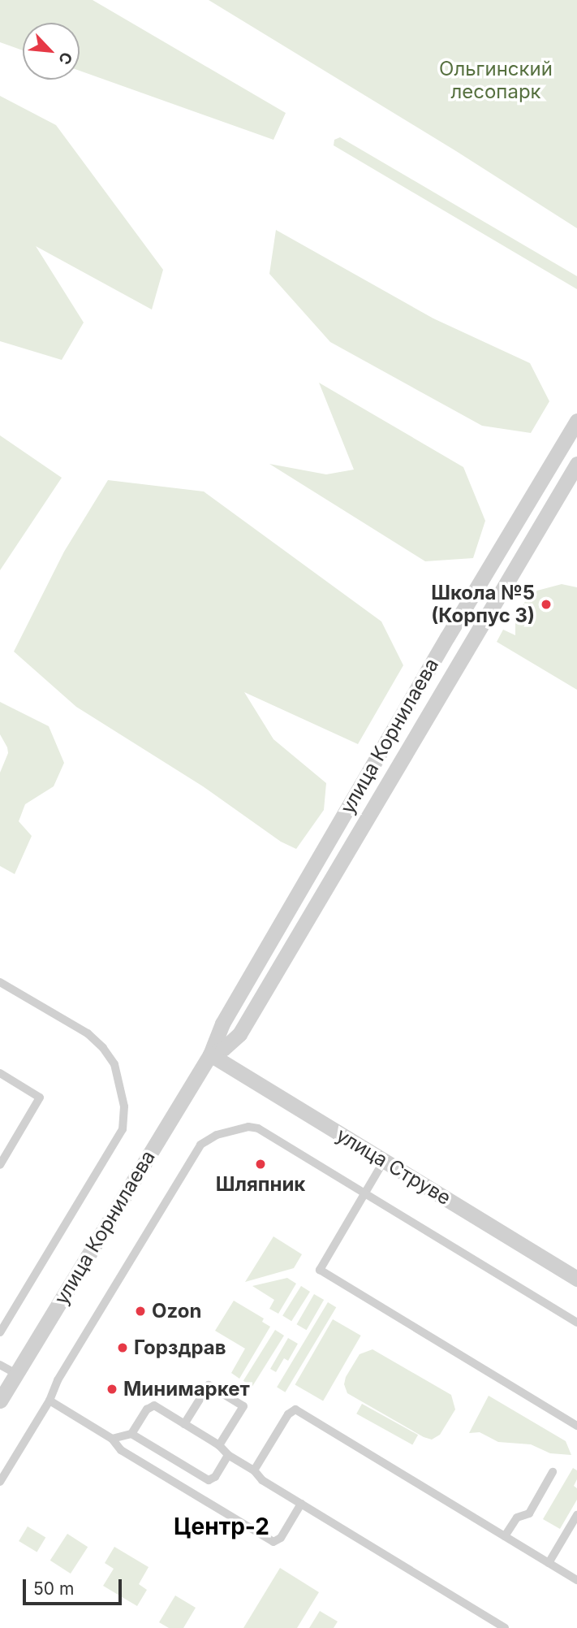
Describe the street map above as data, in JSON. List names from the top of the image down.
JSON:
{
  "streets": {
    "street": ["улица Корнилаева", "улица Струве"]
  },
  "crossings": [
    ["улица Корнилаева", "улица Струве"]
  ],
  "districts": ["Центр-2"],
  "parks": ["Ольгинский лесопарк"],
  "places": [
    "Школа №5 (Корпус 3)",
    "Шляпник",
    "Ozon",
    "Горздрав",
    "Минимаркет"
  ],
  "scale_bar": "50 m",
  "north": "bottom right"
}
